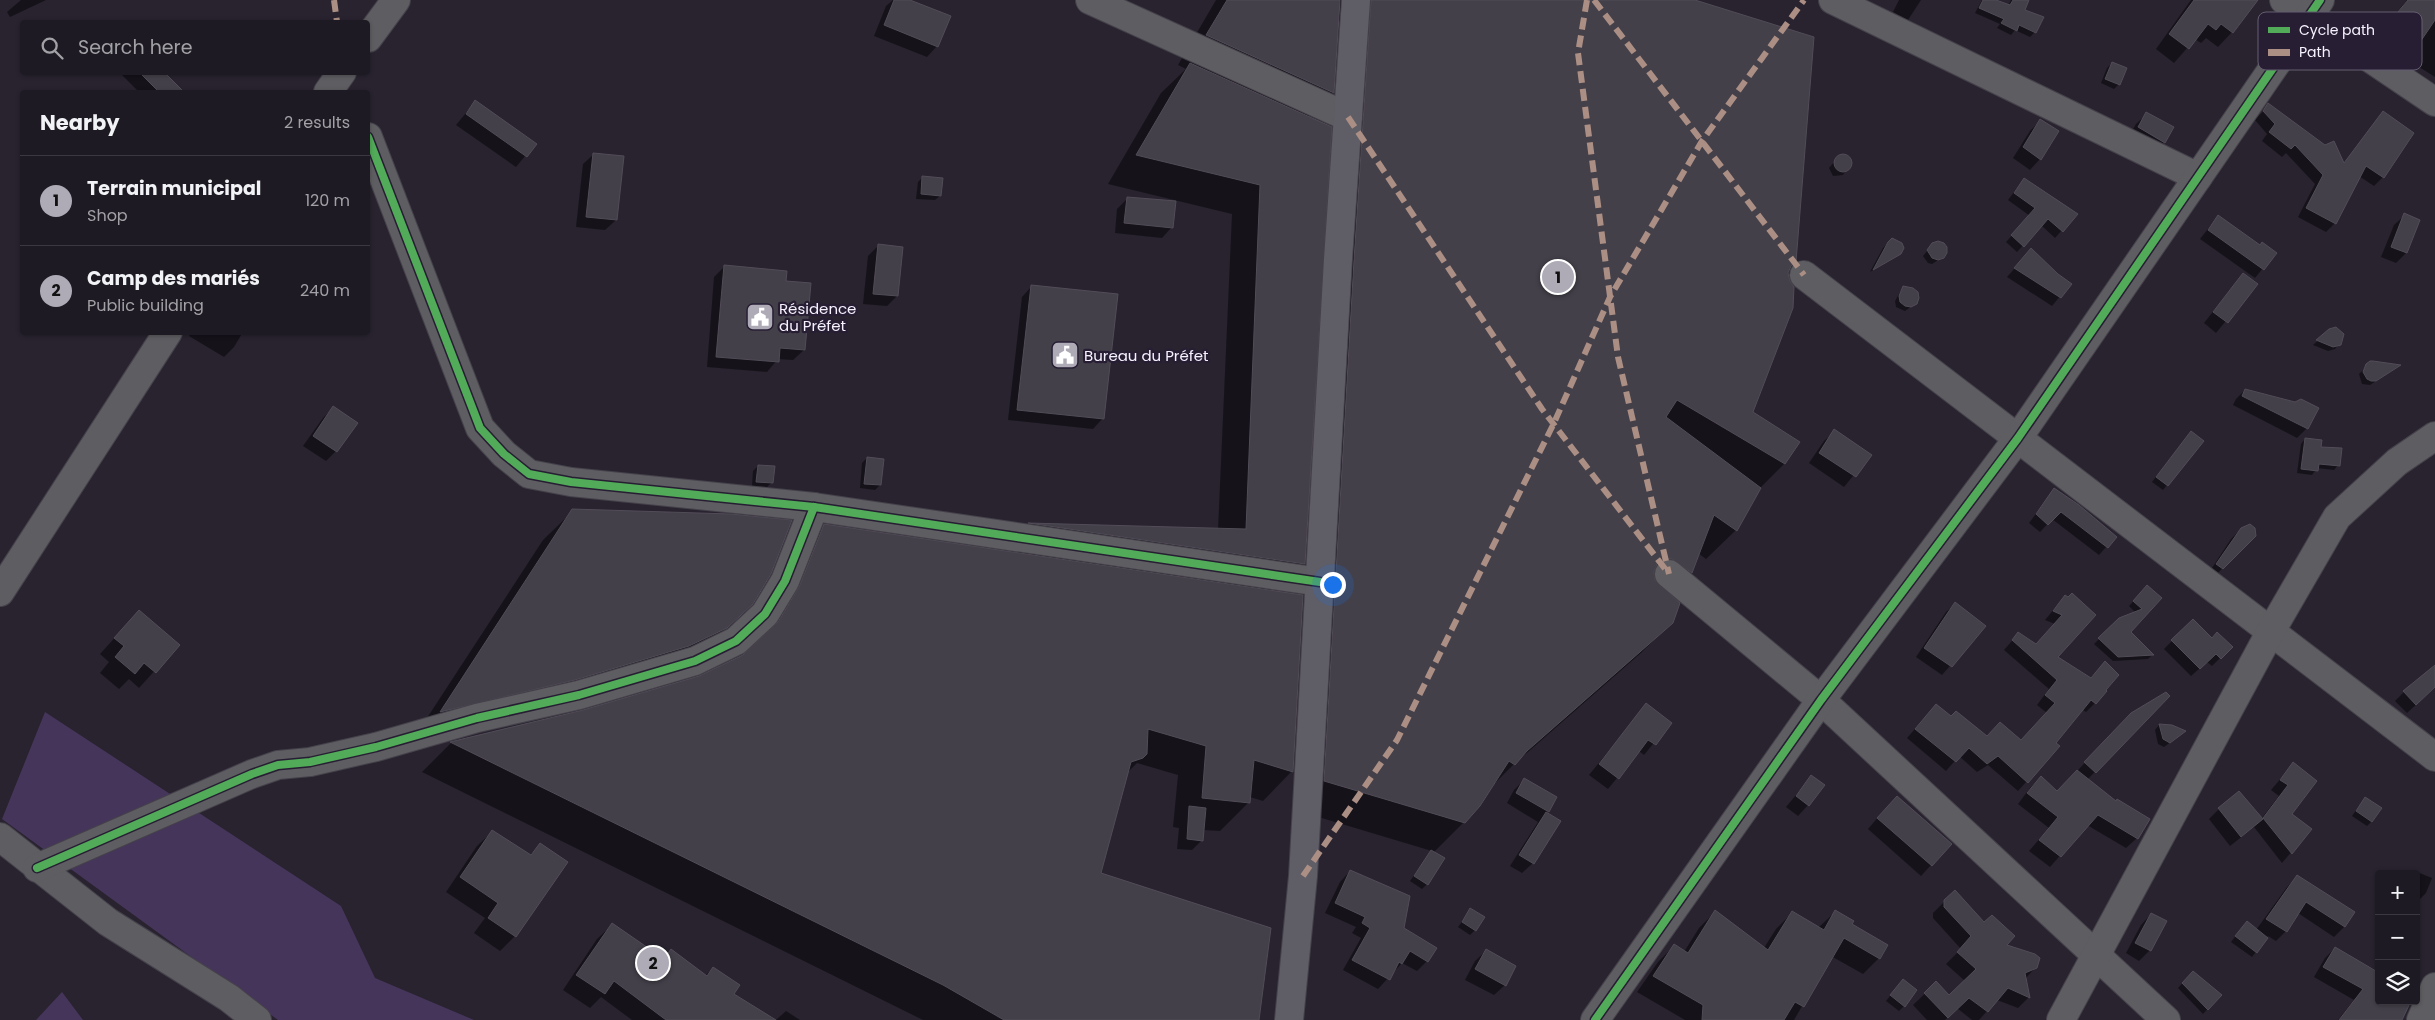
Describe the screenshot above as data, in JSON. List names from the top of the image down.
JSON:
{
  "places": {
    "public building": ["Résidence du Préfet", "Bureau du Préfet"]
  },
  "legend": ["Cycle path", "Path"],
  "page": {
    "search": "Search here",
    "heading": ["Nearby", "2 results"],
    "list": [
      {
        "mark": "1",
        "name": "Terrain municipal",
        "note": "Shop",
        "value": "120 m"
      },
      {
        "mark": "2",
        "name": "Camp des mariés",
        "note": "Public building",
        "value": "240 m"
      }
    ],
    "pins": ["1", "2"],
    "map_buttons": ["+", "−"]
  }
}
